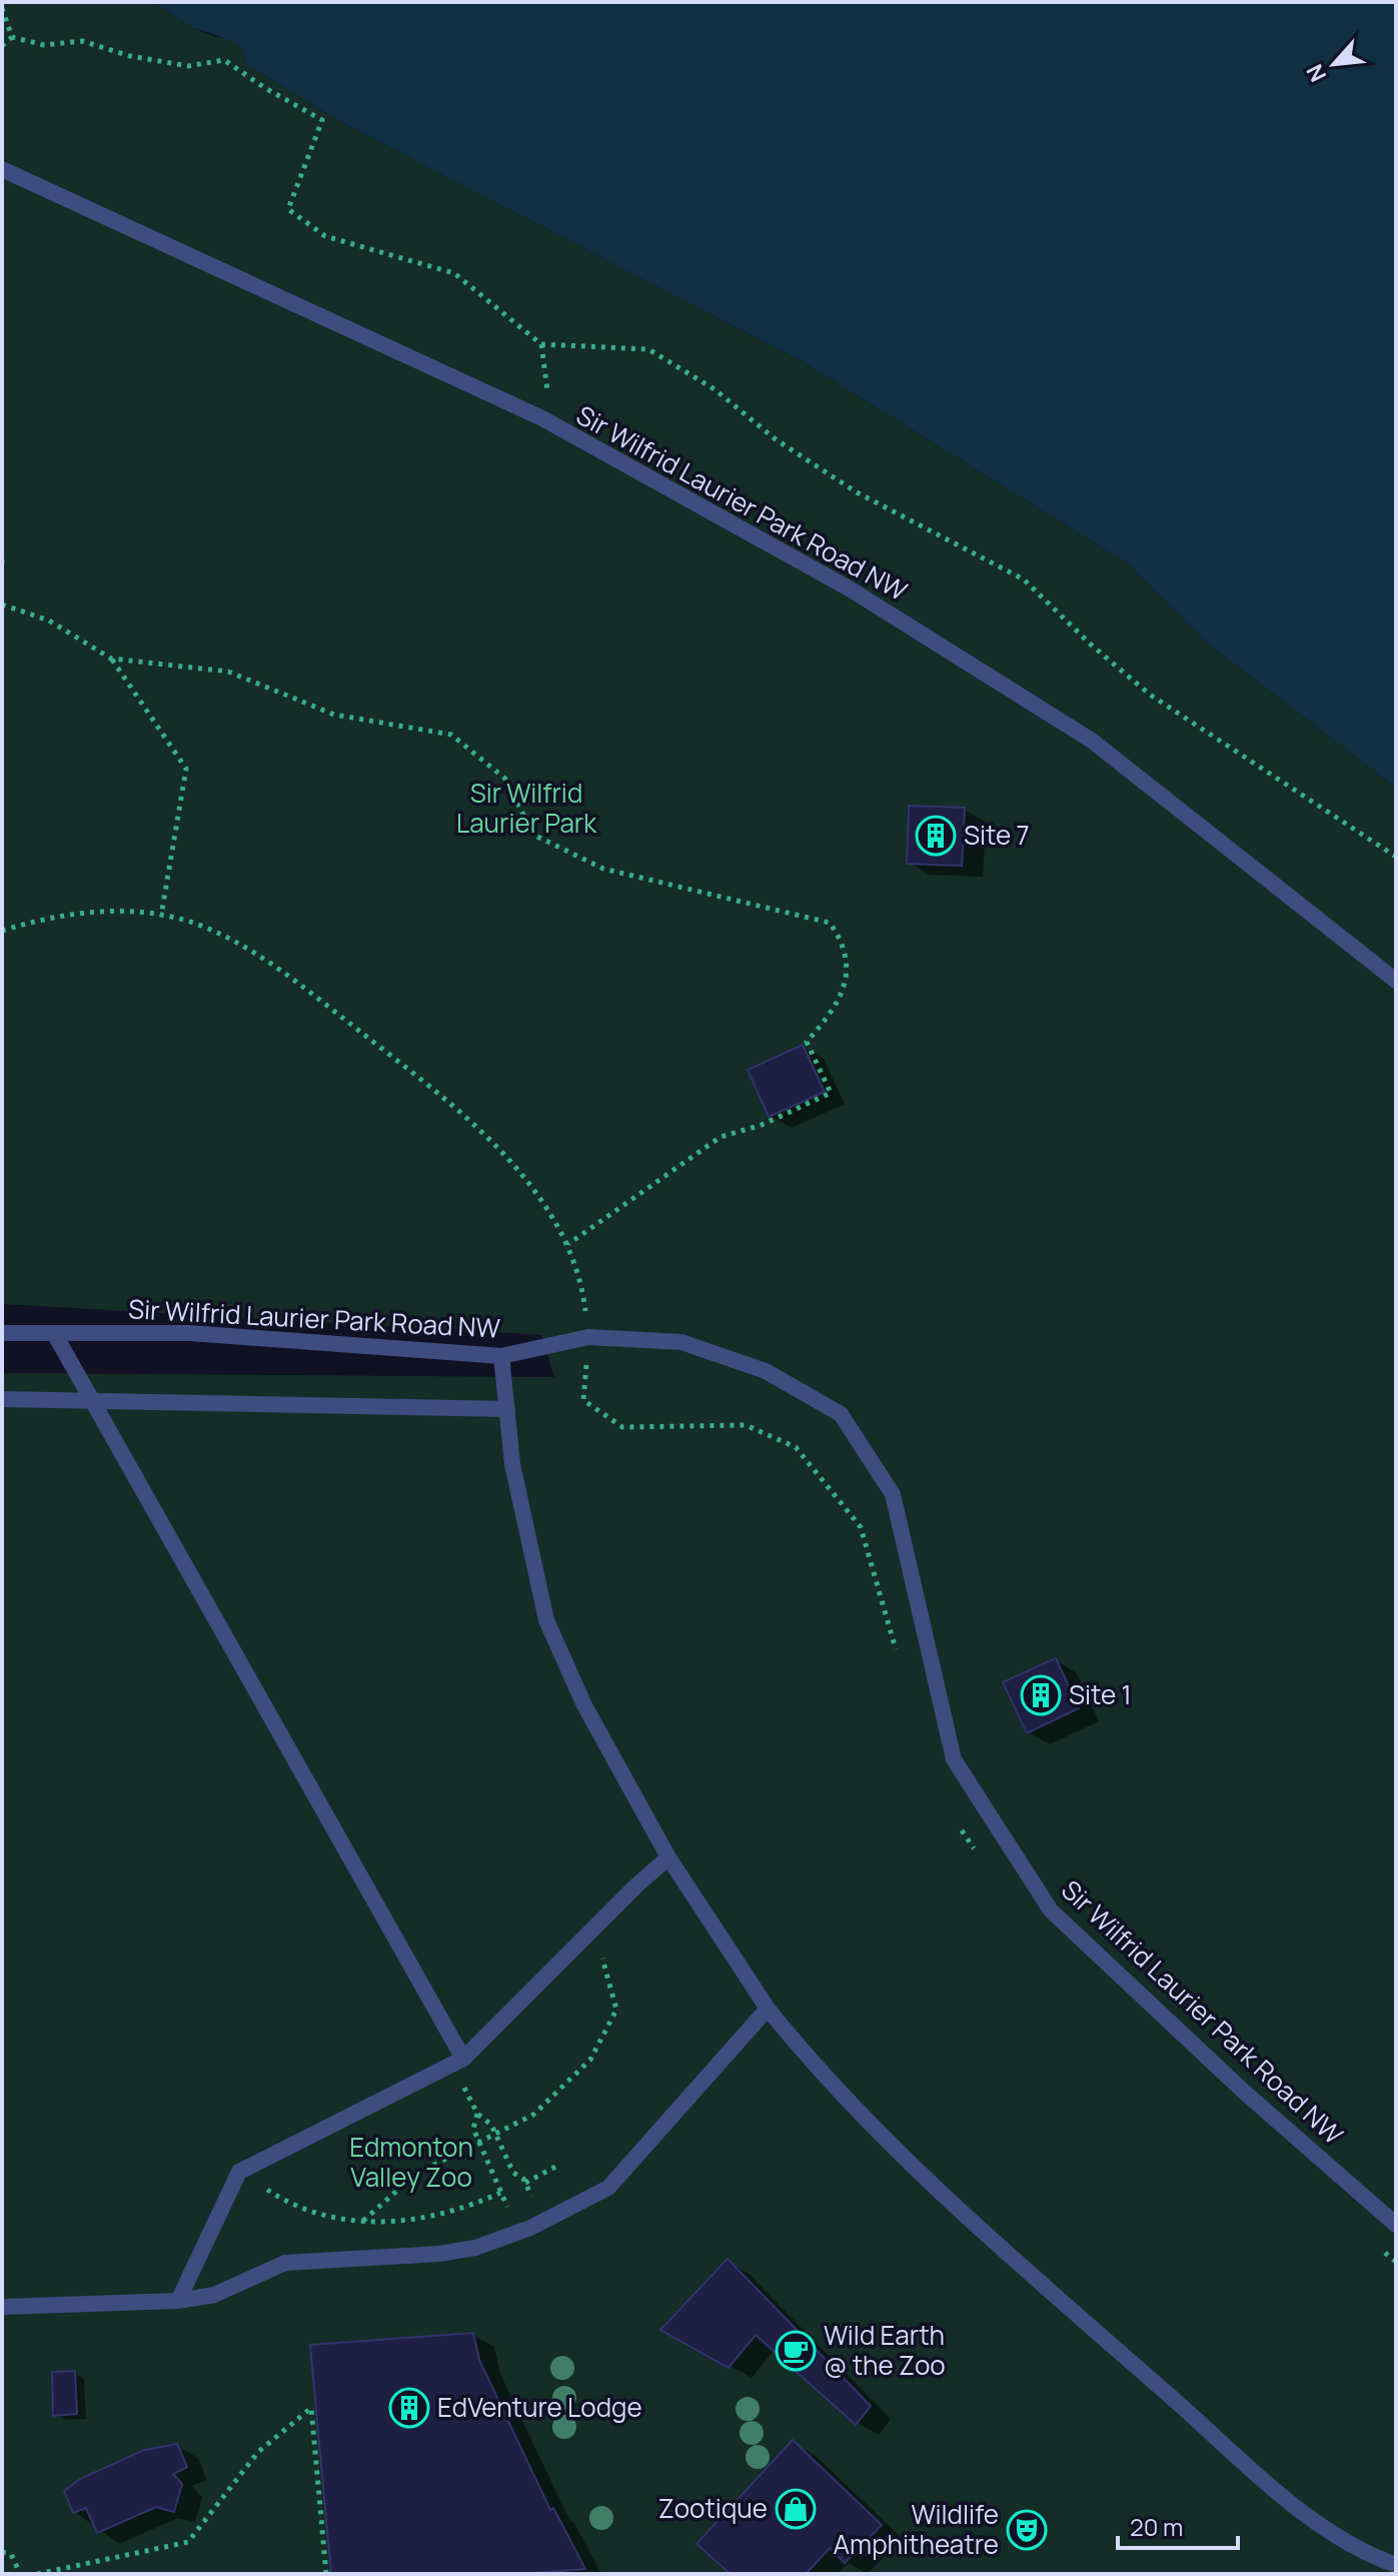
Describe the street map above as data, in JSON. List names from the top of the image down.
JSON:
{
  "streets": {
    "street": ["Sir Wilfrid Laurier Park Road NW"]
  },
  "parks": ["Sir Wilfrid Laurier Park", "Edmonton Valley Zoo"],
  "places": {
    "building": ["Site 7", "Site 1", "EdVenture Lodge"],
    "cafe": ["Wild Earth @ the Zoo"],
    "shop": ["Zootique"],
    "theatre": ["Wildlife Amphitheatre"]
  },
  "scale_bar": "20 m",
  "north": "bottom left"
}
